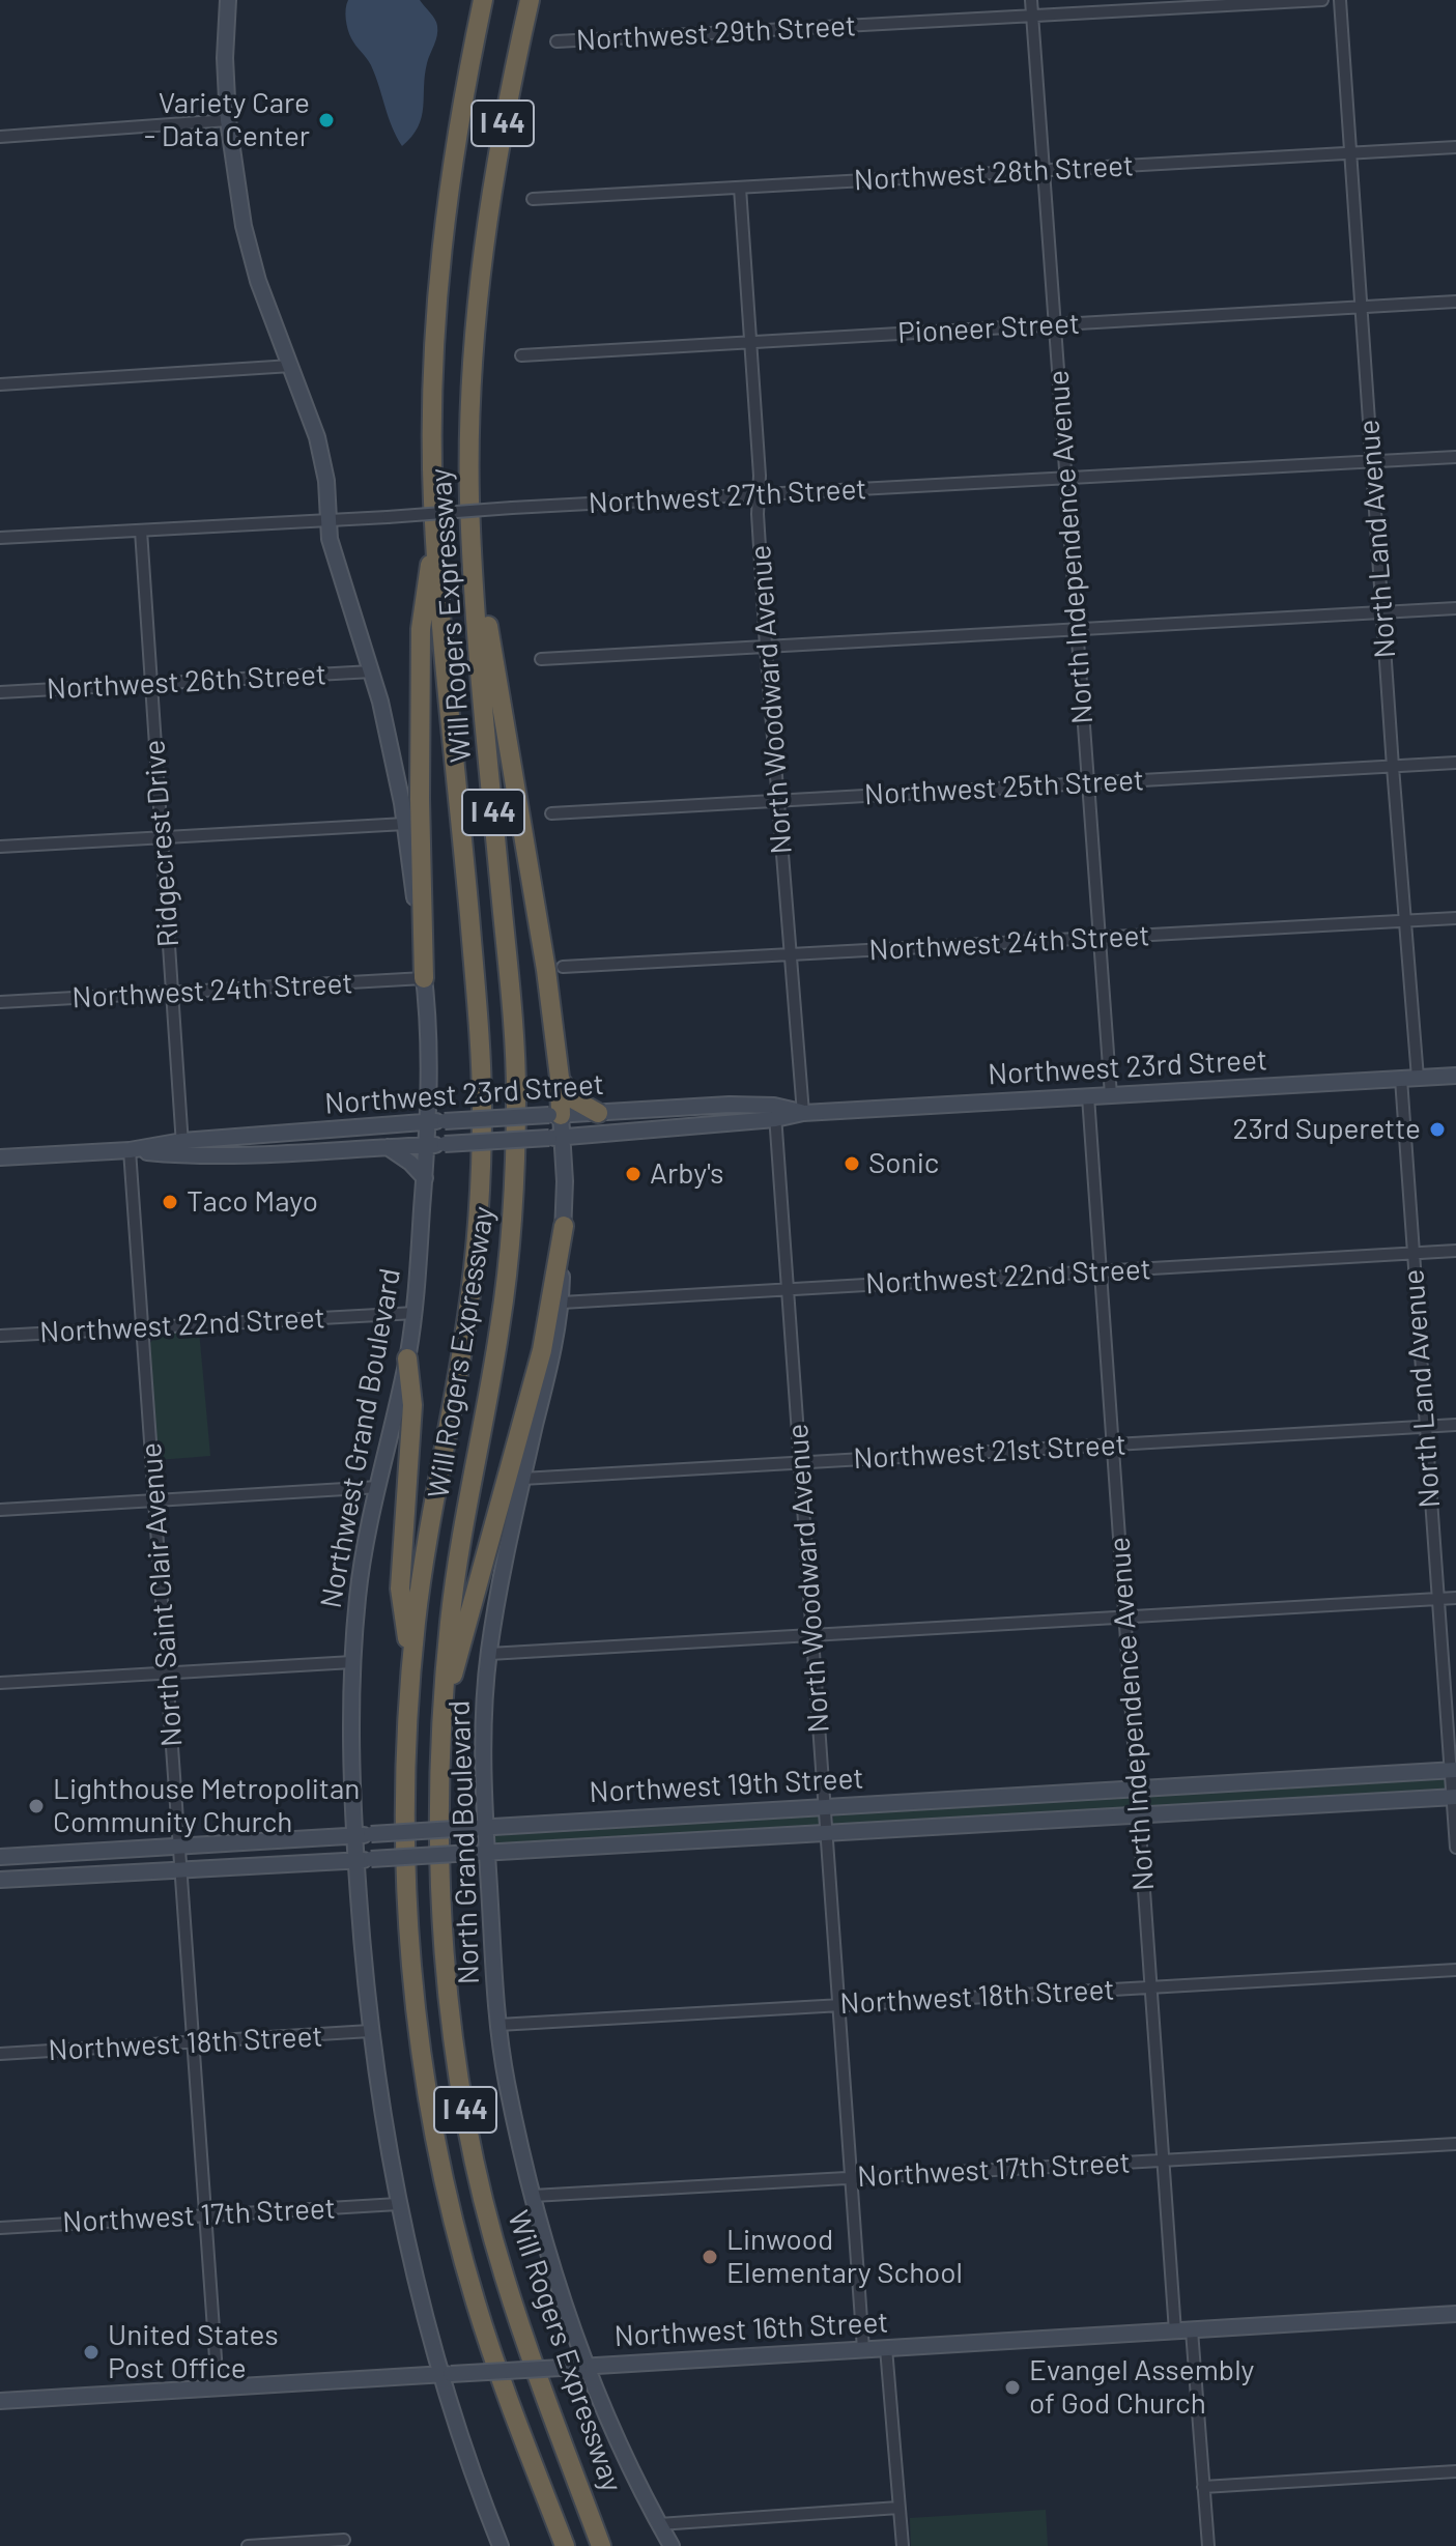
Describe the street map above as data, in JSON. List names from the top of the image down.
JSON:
{
  "streets": {
    "highway": ["I 44", "Will Rogers Expressway"],
    "street": [
      "Northwest 29th Street",
      "Northwest 28th Street",
      "Pioneer Street",
      "Northwest 27th Street",
      "North Land Avenue",
      "North Independence Avenue",
      "Northwest 26th Street",
      "North Woodward Avenue",
      "Northwest 25th Street",
      "Ridgecrest Drive",
      "Northwest 24th Street",
      "Northwest 23rd Street",
      "Northwest 22nd Street",
      "Northwest Grand Boulevard",
      "Northwest 21st Street",
      "North Saint Clair Avenue",
      "Northwest 19th Street",
      "North Grand Boulevard",
      "Northwest 18th Street",
      "Northwest 17th Street",
      "Northwest 16th Street"
    ]
  },
  "crossings": [
    ["Northwest 29th Street", "North Independence Avenue"],
    ["Northwest 28th Street", "North Land Avenue"],
    ["Northwest 28th Street", "North Independence Avenue"],
    ["Northwest 28th Street", "North Woodward Avenue"],
    ["Pioneer Street", "North Land Avenue"],
    ["Pioneer Street", "North Independence Avenue"],
    ["Pioneer Street", "North Woodward Avenue"],
    ["Northwest 27th Street", "North Land Avenue"],
    ["Northwest 27th Street", "North Independence Avenue"],
    ["Northwest 27th Street", "North Woodward Avenue"],
    ["Northwest 27th Street", "Ridgecrest Drive"],
    ["Northwest 27th Street", "Northwest Grand Boulevard"],
    ["North Land Avenue", "Northwest 25th Street"],
    ["North Land Avenue", "Northwest 24th Street"],
    ["North Land Avenue", "Northwest 23rd Street"],
    ["North Land Avenue", "Northwest 22nd Street"],
    ["North Land Avenue", "Northwest 21st Street"],
    ["North Land Avenue", "Northwest 19th Street"],
    ["North Independence Avenue", "Northwest 25th Street"],
    ["North Independence Avenue", "Northwest 24th Street"],
    ["North Independence Avenue", "Northwest 23rd Street"],
    ["North Independence Avenue", "Northwest 22nd Street"],
    ["North Independence Avenue", "Northwest 21st Street"],
    ["North Independence Avenue", "Northwest 19th Street"],
    ["North Independence Avenue", "Northwest 18th Street"],
    ["North Independence Avenue", "Northwest 17th Street"],
    ["North Independence Avenue", "Northwest 16th Street"],
    ["Northwest 26th Street", "Ridgecrest Drive"],
    ["Northwest 26th Street", "Northwest Grand Boulevard"],
    ["North Woodward Avenue", "Northwest 25th Street"],
    ["North Woodward Avenue", "Northwest 24th Street"],
    ["North Woodward Avenue", "Northwest 23rd Street"],
    ["North Woodward Avenue", "Northwest 22nd Street"],
    ["North Woodward Avenue", "Northwest 21st Street"],
    ["North Woodward Avenue", "Northwest 19th Street"],
    ["North Woodward Avenue", "Northwest 18th Street"],
    ["North Woodward Avenue", "Northwest 17th Street"],
    ["North Woodward Avenue", "Northwest 16th Street"],
    ["Ridgecrest Drive", "Northwest 24th Street"],
    ["Ridgecrest Drive", "Northwest 23rd Street"],
    ["Northwest 24th Street", "Northwest Grand Boulevard"],
    ["Northwest 23rd Street", "Northwest Grand Boulevard"],
    ["Northwest 23rd Street", "North Saint Clair Avenue"],
    ["Northwest 23rd Street", "North Grand Boulevard"],
    ["Northwest 22nd Street", "Northwest Grand Boulevard"],
    ["Northwest 22nd Street", "North Saint Clair Avenue"],
    ["Northwest 22nd Street", "North Grand Boulevard"],
    ["Northwest Grand Boulevard", "Northwest 19th Street"],
    ["Northwest Grand Boulevard", "Northwest 18th Street"],
    ["Northwest Grand Boulevard", "Northwest 17th Street"],
    ["Northwest Grand Boulevard", "Northwest 16th Street"],
    ["Northwest 21st Street", "North Grand Boulevard"],
    ["North Saint Clair Avenue", "Northwest 19th Street"],
    ["North Saint Clair Avenue", "Northwest 18th Street"],
    ["North Saint Clair Avenue", "Northwest 17th Street"],
    ["North Saint Clair Avenue", "Northwest 16th Street"],
    ["Northwest 19th Street", "North Grand Boulevard"],
    ["North Grand Boulevard", "Northwest 18th Street"],
    ["North Grand Boulevard", "Northwest 17th Street"],
    ["North Grand Boulevard", "Northwest 16th Street"]
  ],
  "places": [
    "Variety Care - Data Center",
    "23rd Superette",
    "Sonic",
    "Arby's",
    "Taco Mayo",
    "Lighthouse Metropolitan Community Church",
    "Linwood Elementary School",
    "United States Post Office",
    "Evangel Assembly of God Church"
  ]
}
